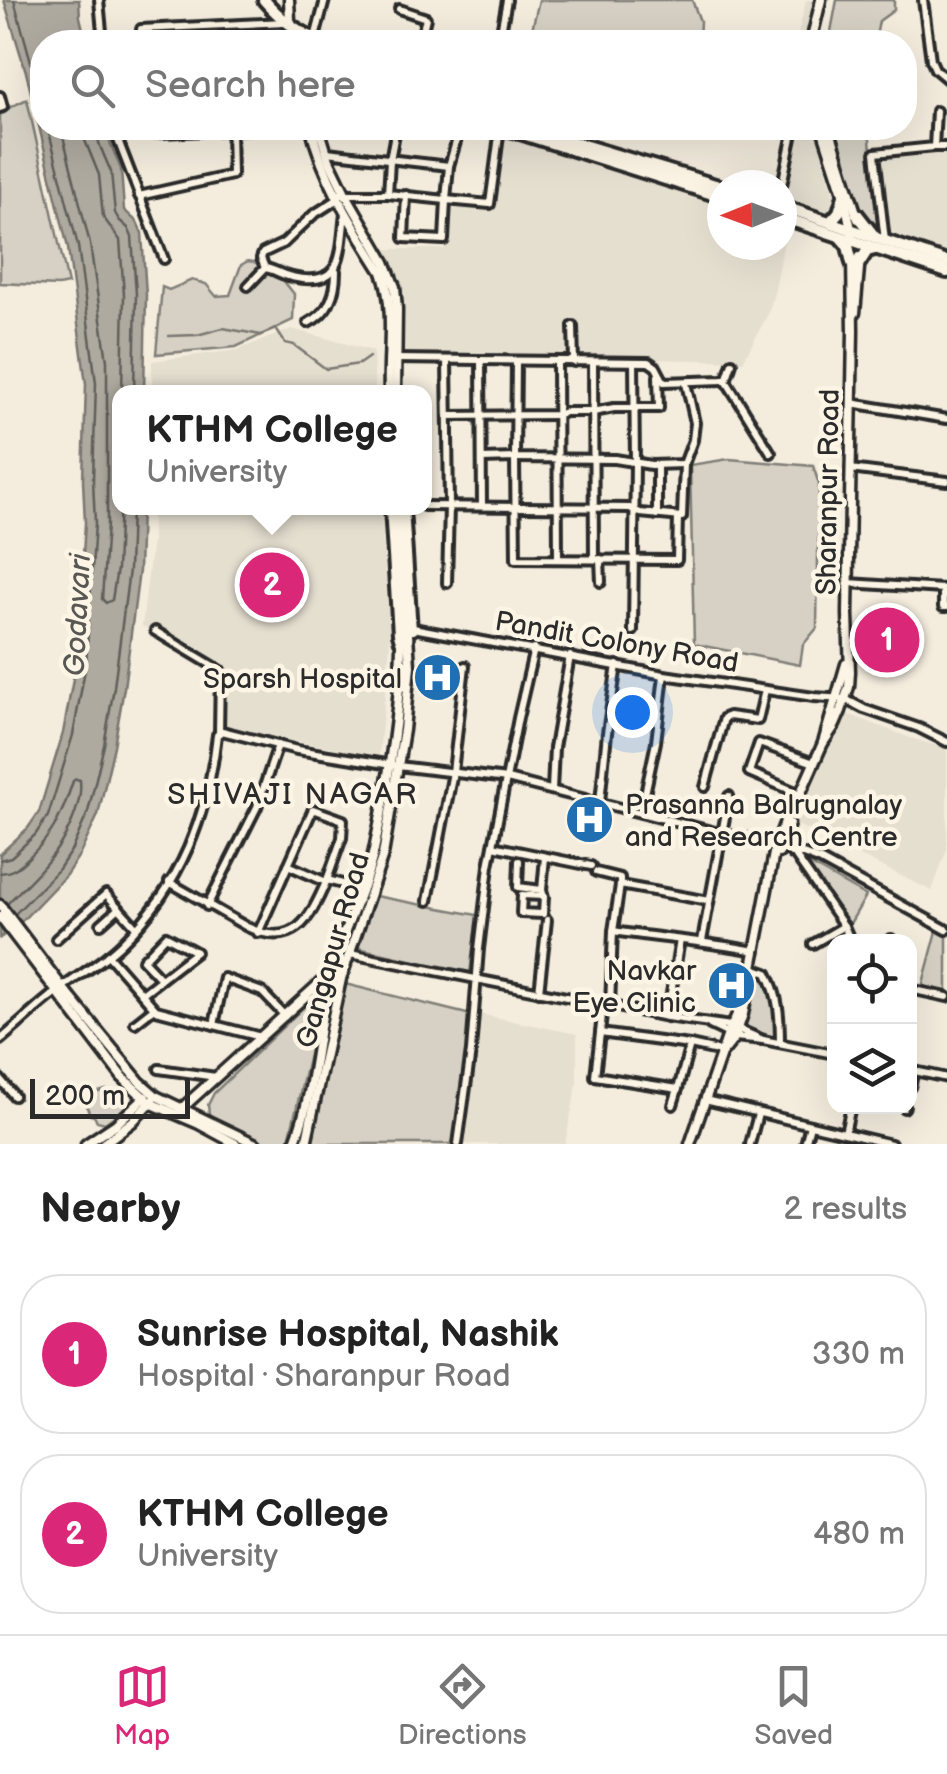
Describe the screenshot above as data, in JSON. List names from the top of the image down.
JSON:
{
  "streets": {
    "main road": ["Sharanpur Road", "Gangapur Road"],
    "street": ["Pandit Colony Road"]
  },
  "crossings": [
    ["Sharanpur Road", "Pandit Colony Road"],
    ["Pandit Colony Road", "Gangapur Road"]
  ],
  "districts": ["SHIVAJI NAGAR"],
  "water": ["Godavari"],
  "places": {
    "hospital": ["Sparsh Hospital", "Prasanna Balrugnalay and Research Centre", "Navkar Eye Clinic"]
  },
  "scale_bar": "200 m",
  "north": "left",
  "page": {
    "search": "Search here",
    "popup": ["KTHM College", "University"],
    "pins": ["2", "1"],
    "scale": "200 m",
    "heading": ["Nearby", "2 results"],
    "list": [
      {
        "mark": "1",
        "name": "Sunrise Hospital, Nashik",
        "note": "Hospital · Sharanpur Road",
        "value": "330 m"
      },
      {
        "mark": "2",
        "name": "KTHM College",
        "note": "University",
        "value": "480 m"
      }
    ],
    "nav": ["Map", "Directions", "Saved"]
  }
}
